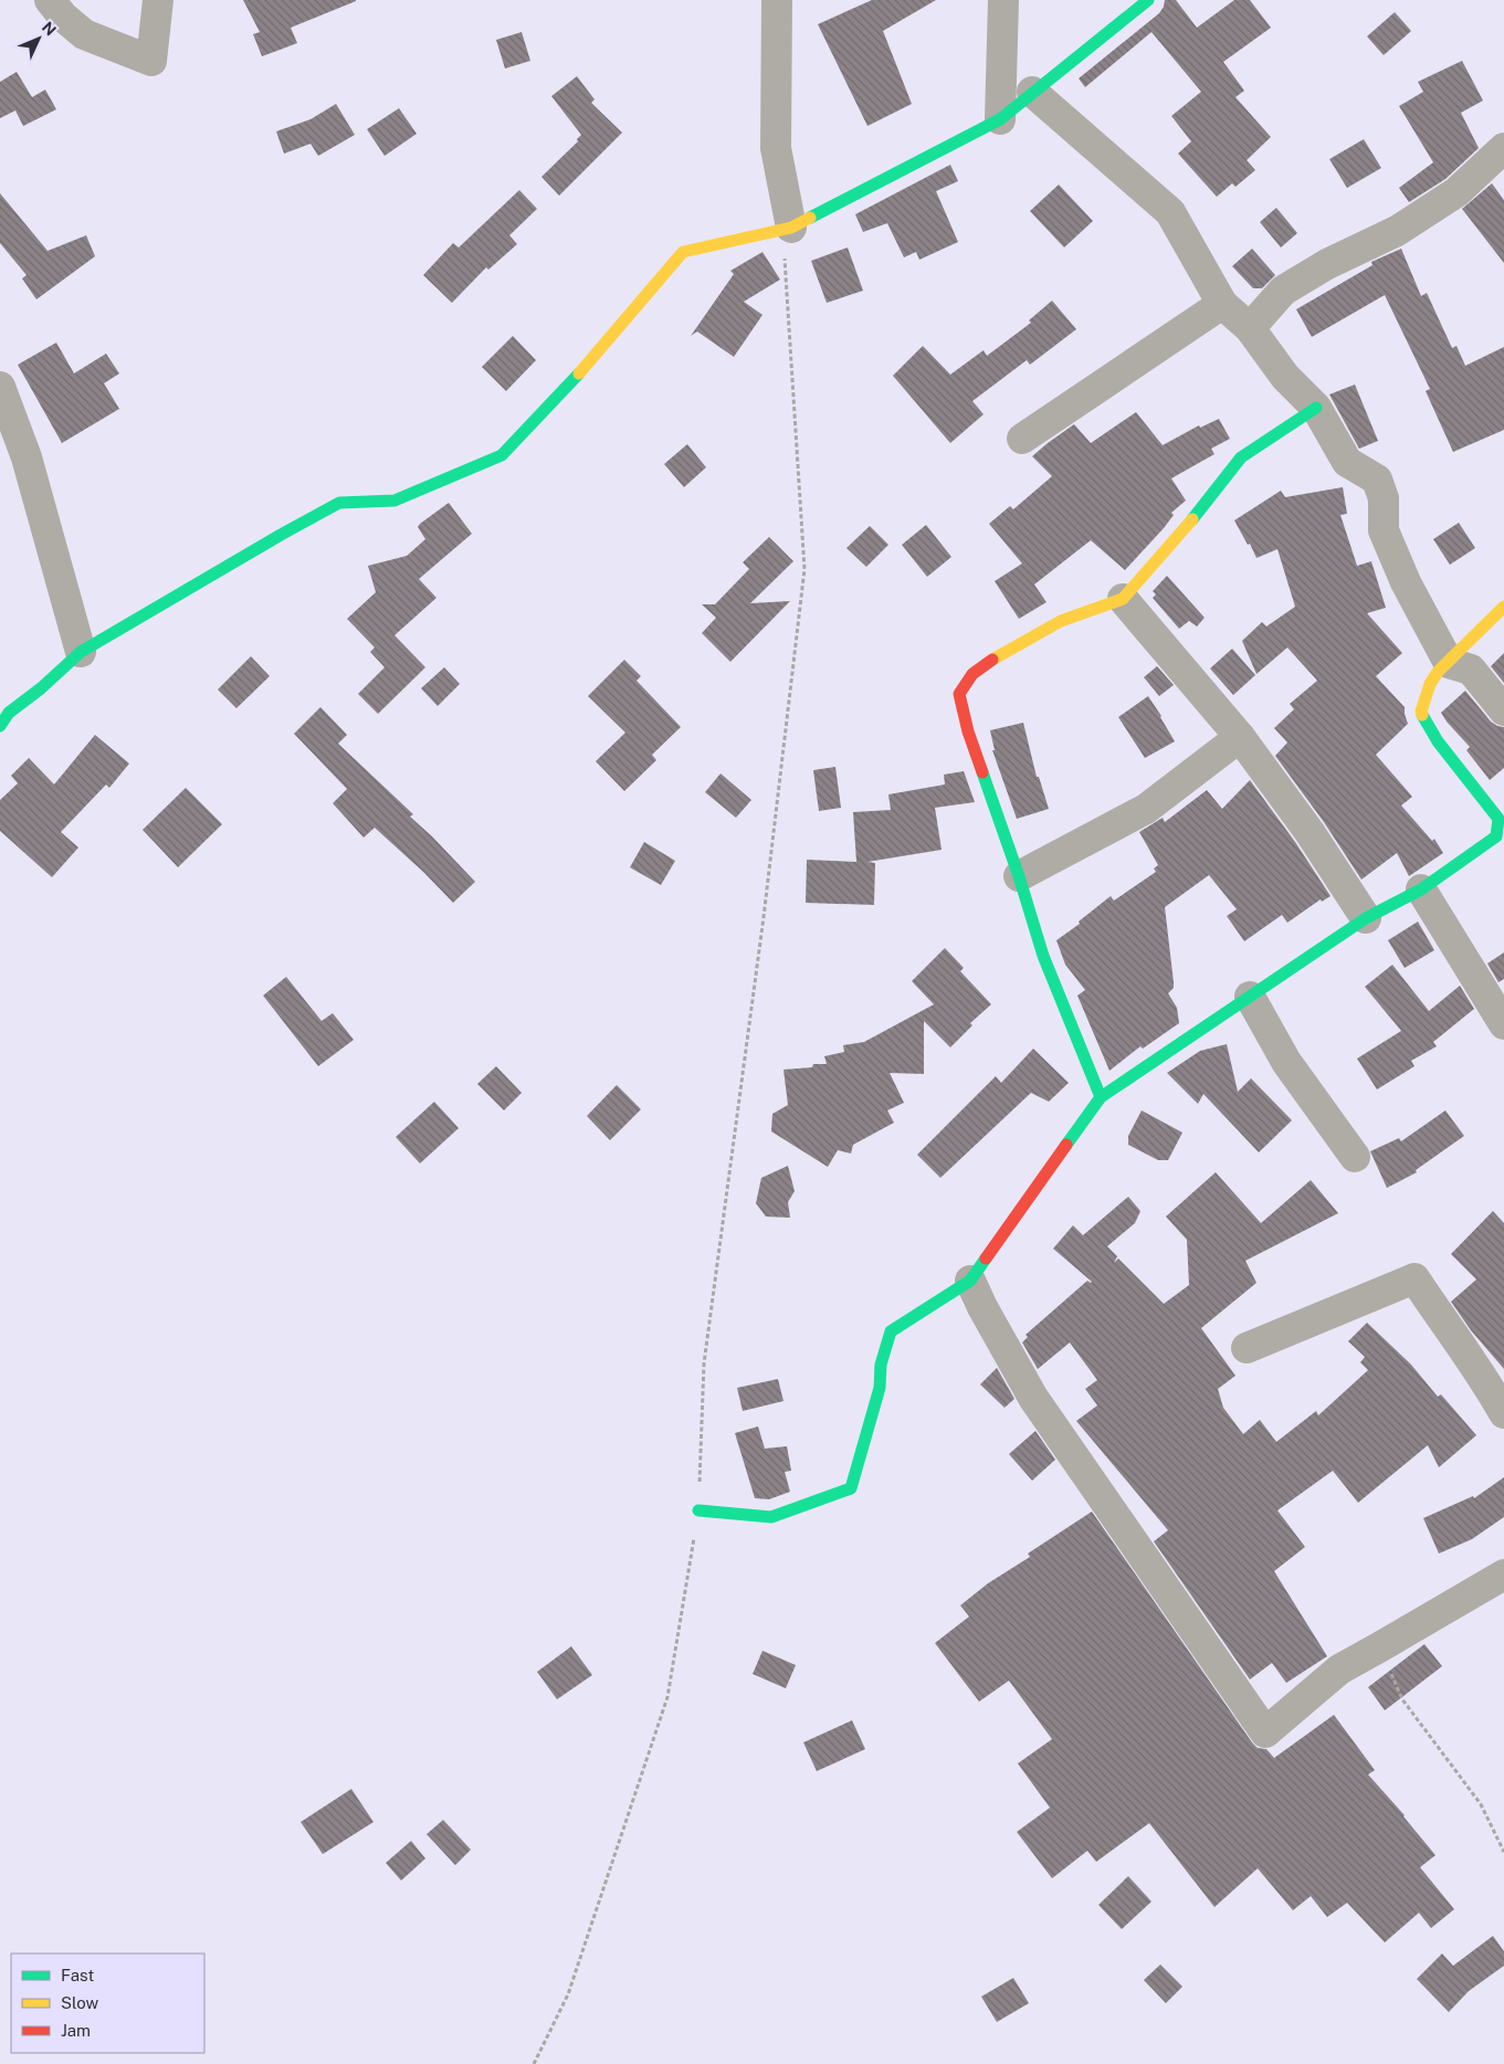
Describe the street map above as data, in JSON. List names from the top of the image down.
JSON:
{
  "legend": ["Fast", "Slow", "Jam"],
  "north": "top right"
}
